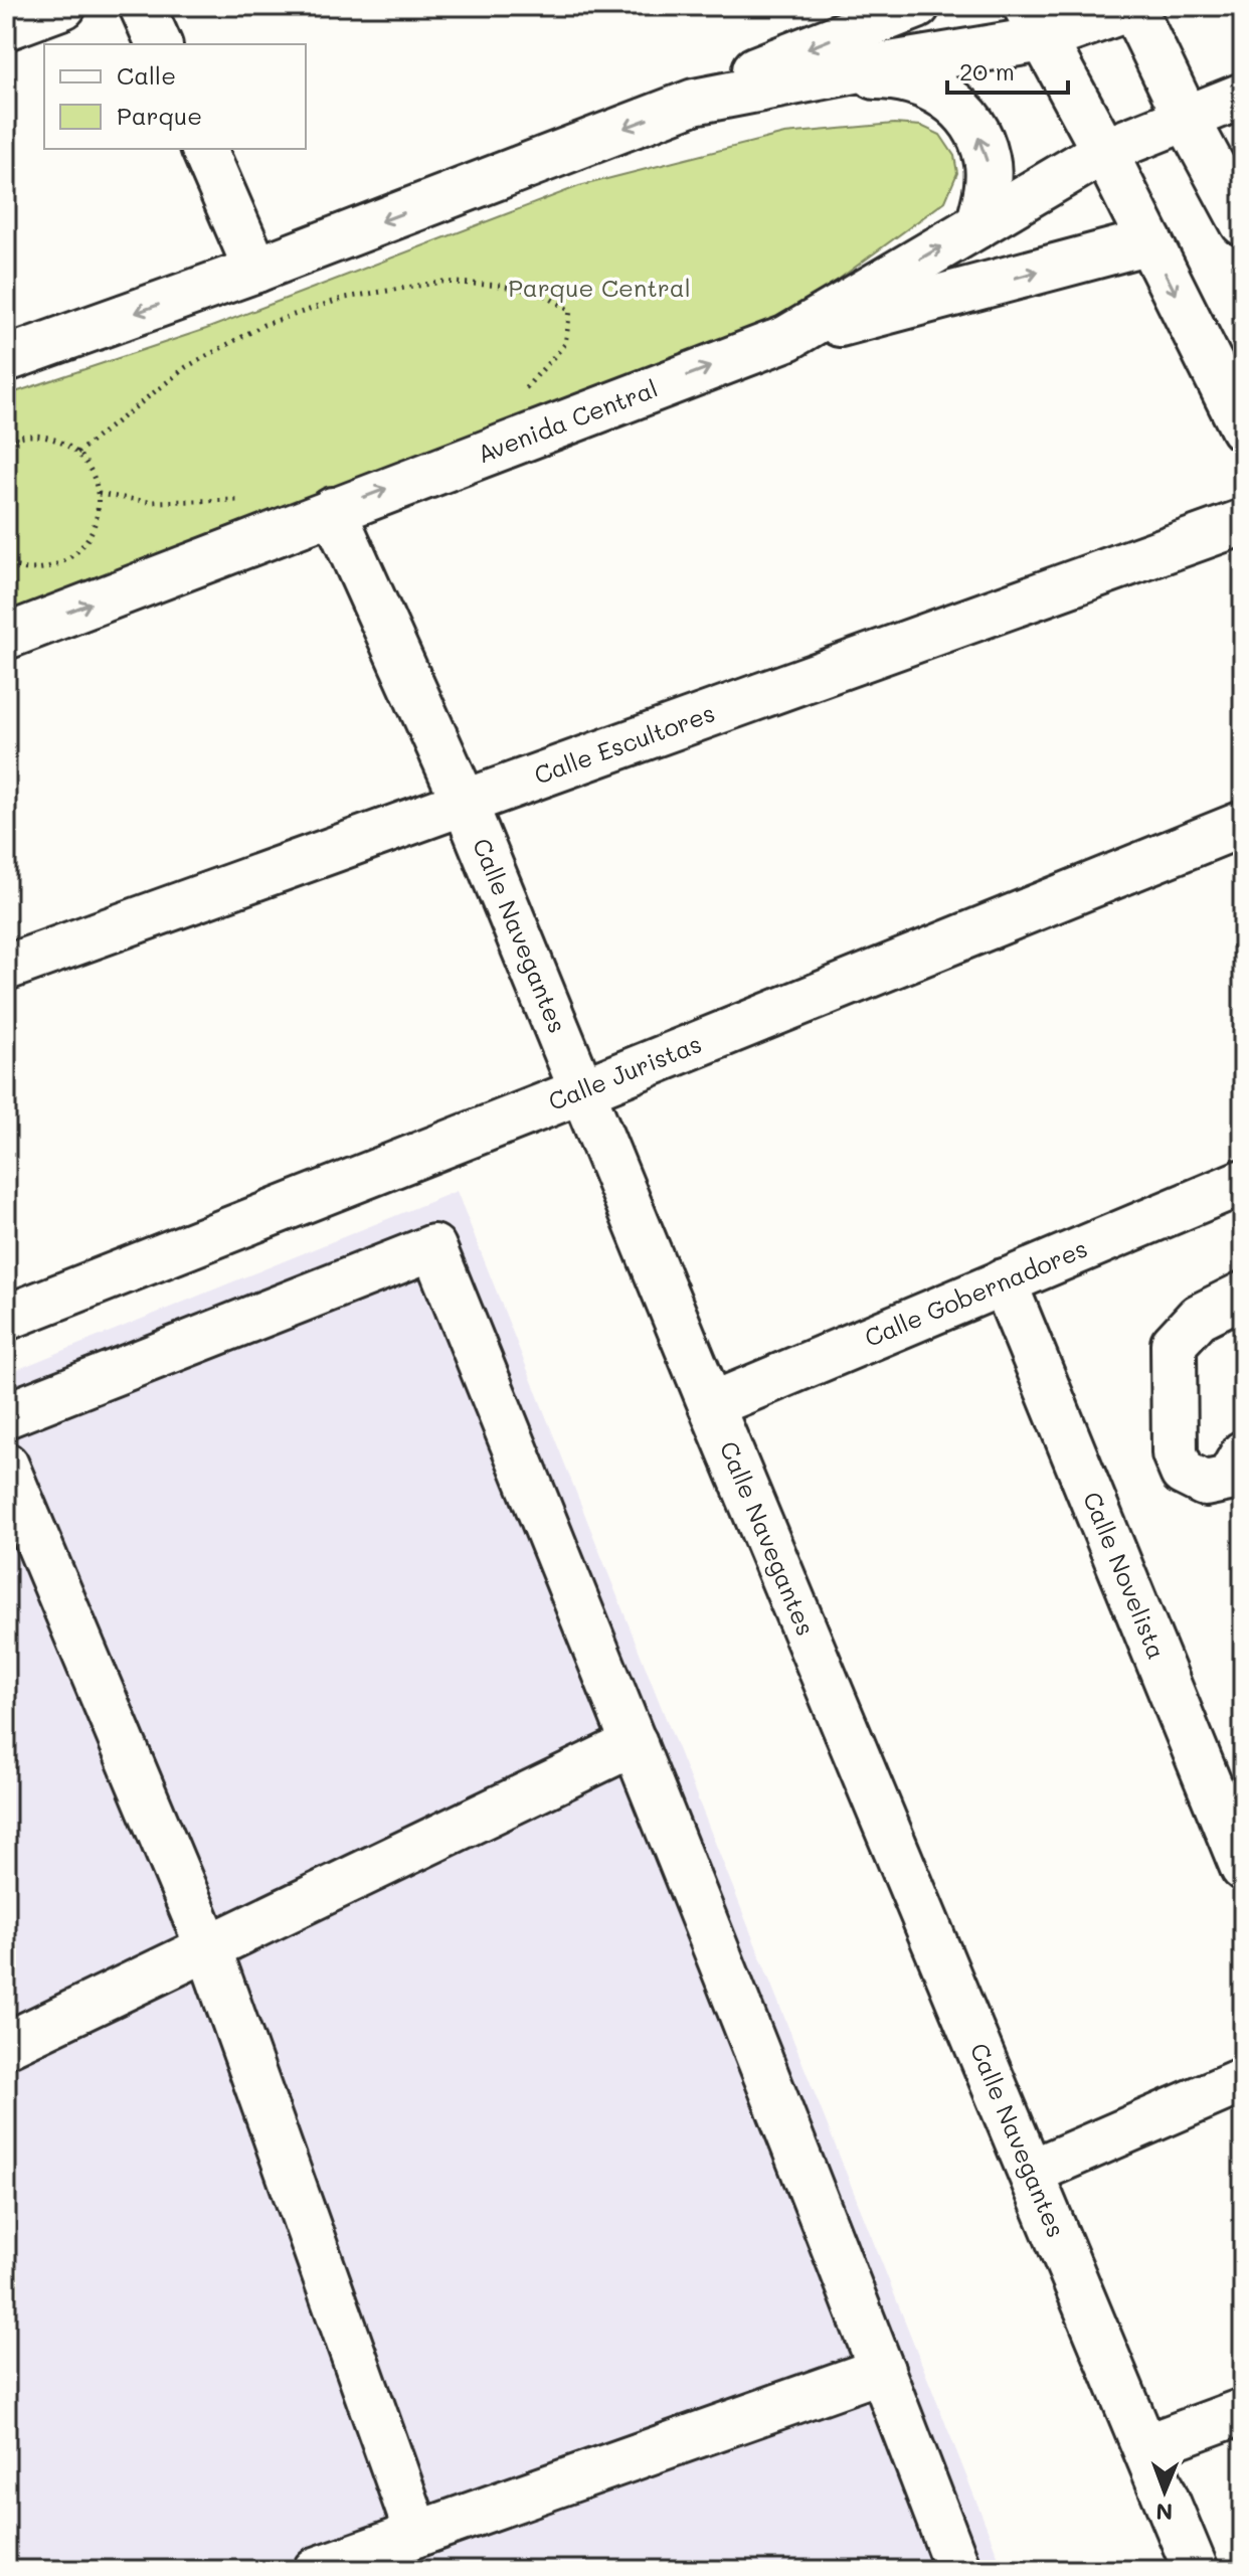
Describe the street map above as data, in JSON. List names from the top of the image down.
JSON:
{
  "streets": {
    "street": [
      "Avenida Central",
      "Calle Escultores",
      "Calle Navegantes",
      "Calle Juristas",
      "Calle Gobernadores",
      "Calle Novelista"
    ]
  },
  "crossings": [
    ["Avenida Central", "Calle Navegantes"],
    ["Calle Escultores", "Calle Navegantes"],
    ["Calle Navegantes", "Calle Juristas"],
    ["Calle Navegantes", "Calle Gobernadores"],
    ["Calle Gobernadores", "Calle Novelista"]
  ],
  "parks": ["Parque Central"],
  "legend": ["Calle", "Parque"],
  "scale_bar": "20 m",
  "north": "bottom"
}
